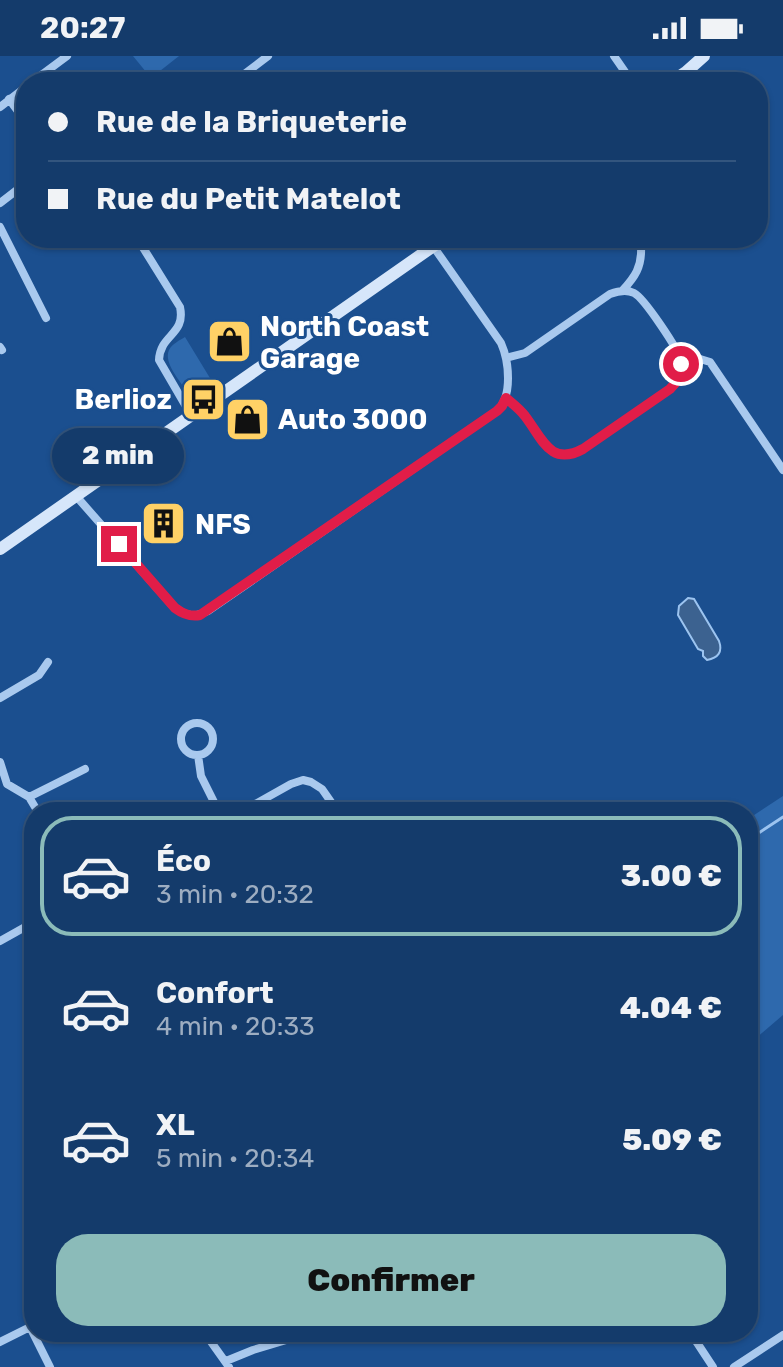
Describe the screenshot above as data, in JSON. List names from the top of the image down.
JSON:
{
  "places": {
    "shop": ["North Coast Garage", "Auto 3000"],
    "bus stop": ["Berlioz"],
    "building": ["NFS"]
  },
  "page": {
    "status": "20:27",
    "banner": ["Rue de la Briqueterie", "Rue du Petit Matelot"],
    "bubble": "2 min",
    "list": [
      {
        "name": "Éco",
        "note": "3 min · 20:32",
        "value": "3.00 €"
      },
      {
        "name": "Confort",
        "note": "4 min · 20:33",
        "value": "4.04 €"
      },
      {
        "name": "XL",
        "note": "5 min · 20:34",
        "value": "5.09 €"
      }
    ],
    "buttons": "Confirmer"
  }
}
